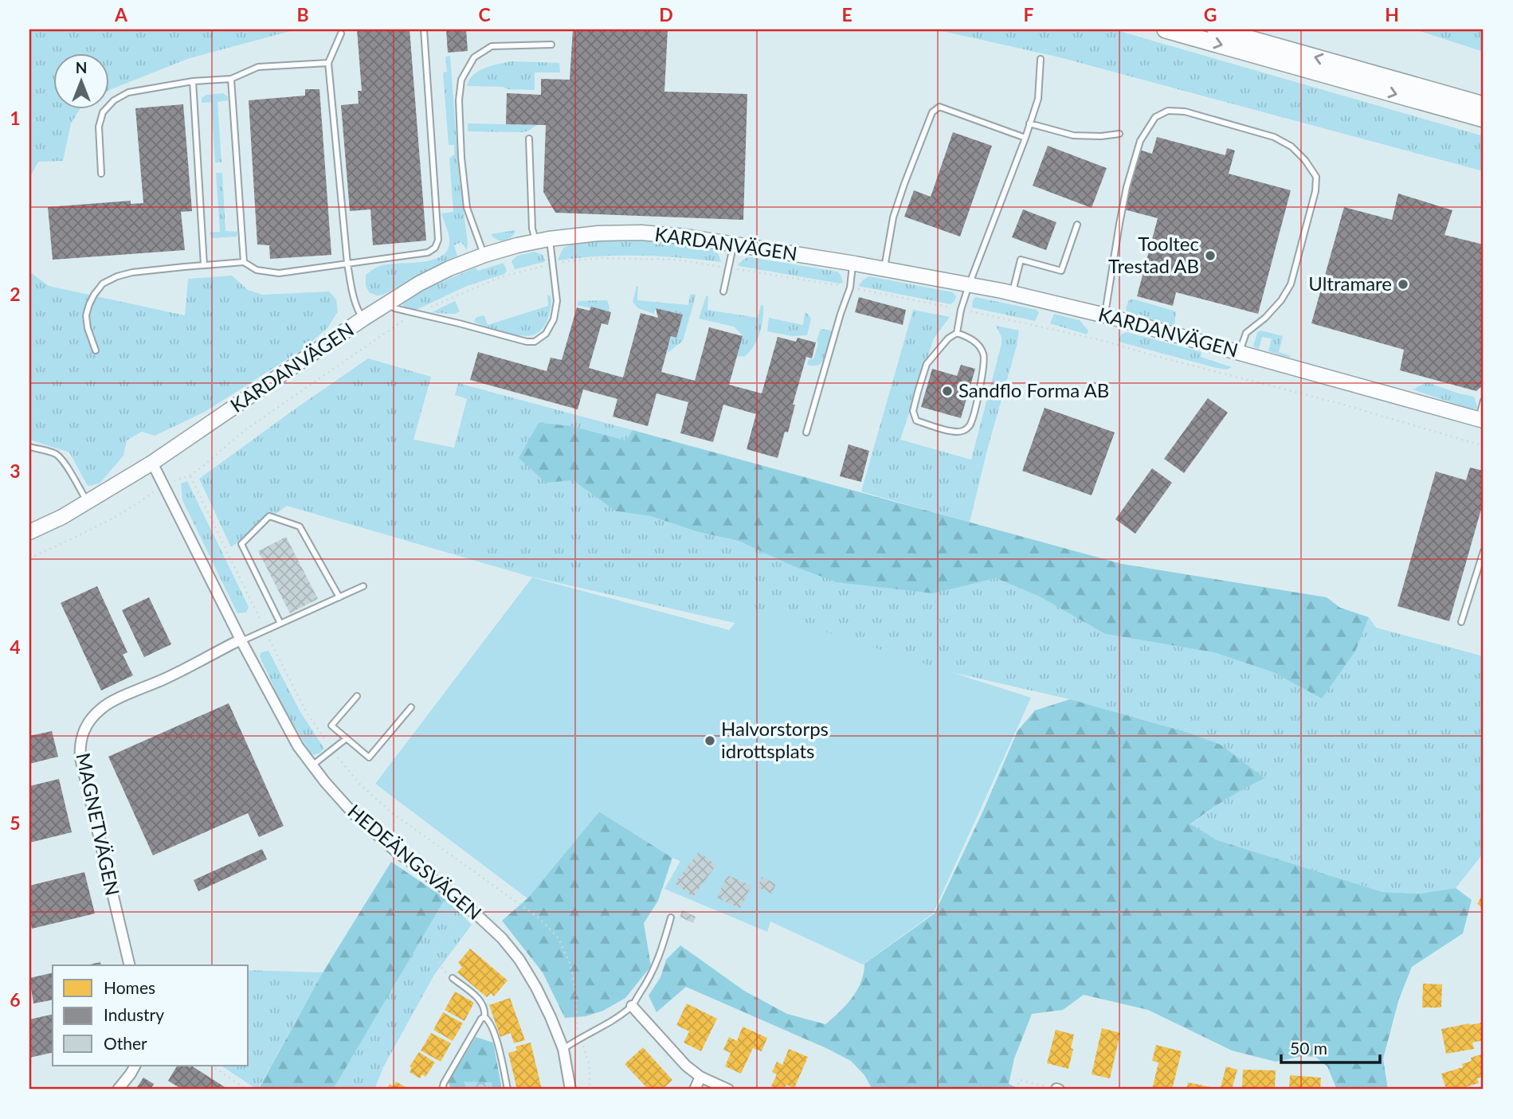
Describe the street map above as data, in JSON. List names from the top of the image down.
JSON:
{
  "streets": {
    "street": ["KARDANVÄGEN", "MAGNETVÄGEN", "HEDEÄNGSVÄGEN"]
  },
  "crossings": [
    ["KARDANVÄGEN", "HEDEÄNGSVÄGEN"],
    ["MAGNETVÄGEN", "HEDEÄNGSVÄGEN"]
  ],
  "places": [
    "Tooltec Trestad AB",
    "Ultramare",
    "Sandflo Forma AB",
    "Halvorstorps idrottsplats"
  ],
  "legend": ["Homes", "Industry", "Other"],
  "scale_bar": "50 m",
  "north": "top",
  "grid": {
    "columns": [
      "A",
      "B",
      "C",
      "D",
      "E",
      "F",
      "G",
      "H"
    ],
    "rows": [
      "1",
      "2",
      "3",
      "4",
      "5",
      "6"
    ]
  }
}
